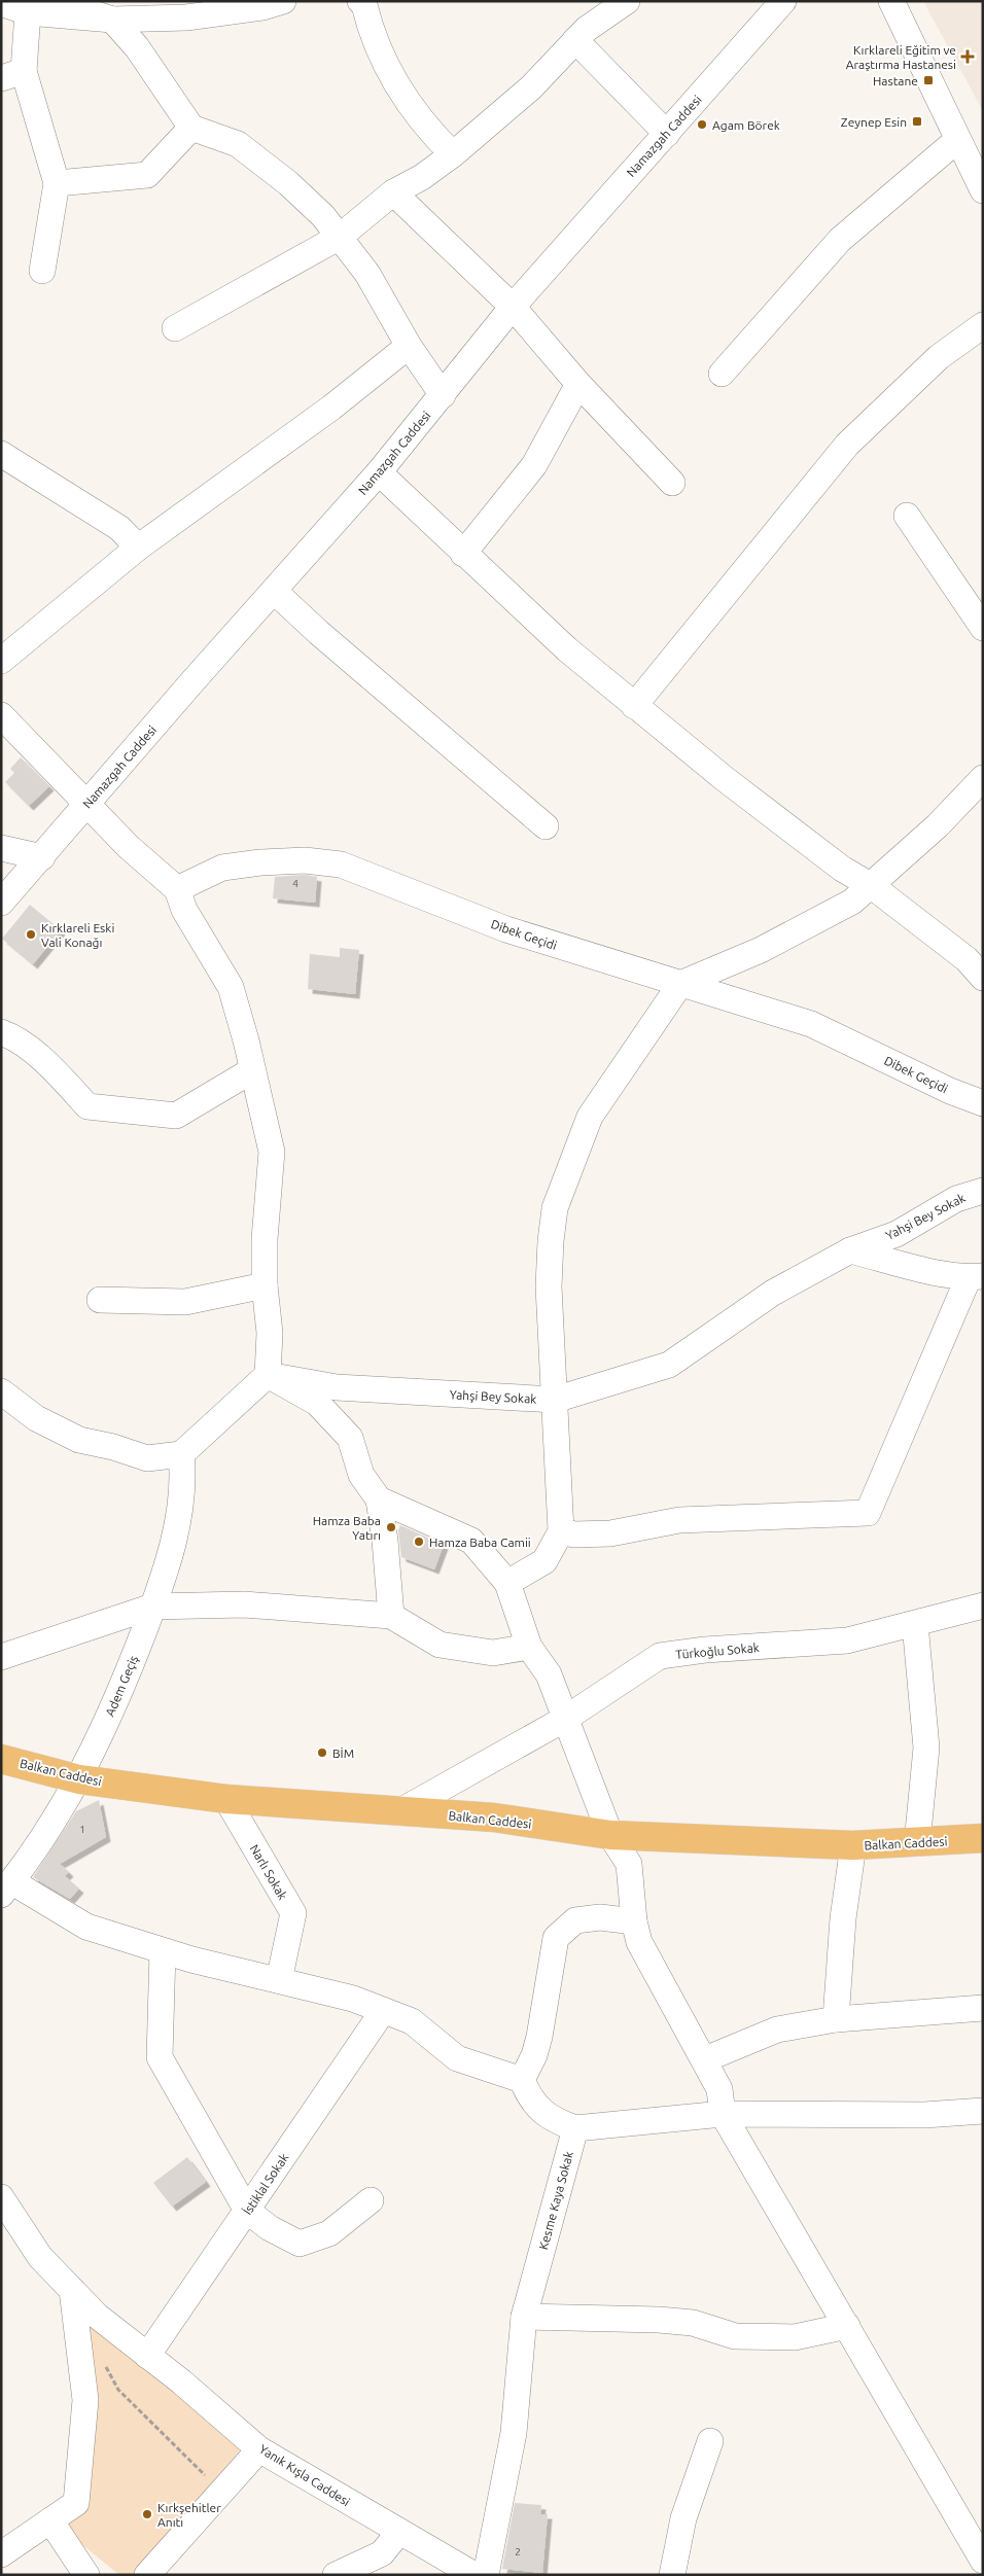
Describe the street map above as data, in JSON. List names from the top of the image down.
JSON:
{
  "streets": {
    "main road": ["Balkan Caddesi"],
    "street": [
      "Namazgah Caddesi",
      "Dibek Geçidi",
      "Yahşi Bey Sokak",
      "Türkoğlu Sokak",
      "Adem Geçiş",
      "Narlı Sokak",
      "İstiklal Sokak",
      "Kesme Kaya Sokak",
      "Yanık Kışla Caddesi"
    ]
  },
  "crossings": [
    ["Türkoğlu Sokak", "Balkan Caddesi"],
    ["Adem Geçiş", "Balkan Caddesi"],
    ["Balkan Caddesi", "Narlı Sokak"],
    ["İstiklal Sokak", "Yanık Kışla Caddesi"]
  ],
  "places": {
    "health": ["Kırklareli Eğitim ve Araştırma Hastanesi"],
    "transit": ["Hastane", "Zeynep Esin"],
    "other": [
      "Agam Börek",
      "Kırklareli Eski Vali Konağı",
      "Hamza Baba Yatırı",
      "Hamza Baba Camii",
      "BİM",
      "Kırkşehitler Anıtı"
    ]
  },
  "house_numbers": ["4", "1", "2"]
}
